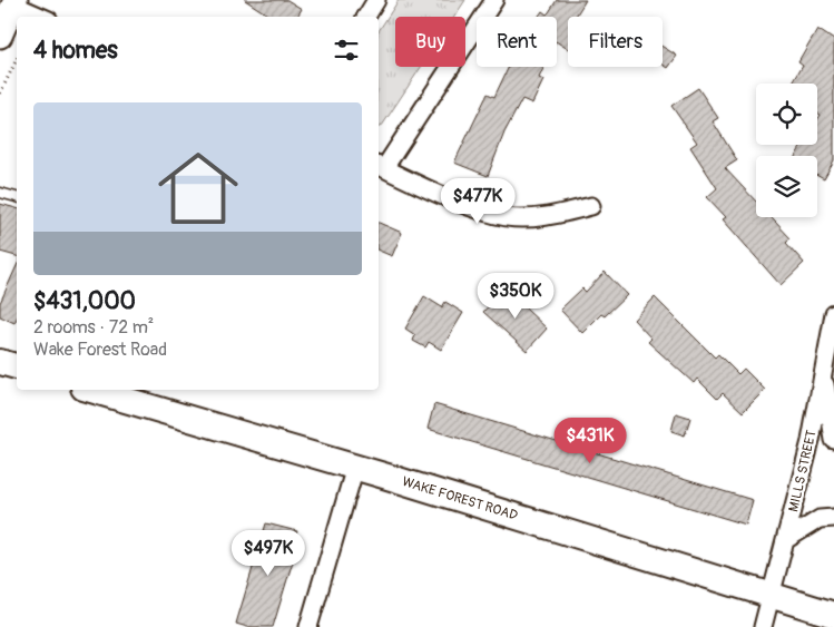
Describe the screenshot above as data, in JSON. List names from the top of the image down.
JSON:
{
  "streets": {
    "main road": ["WAKE FOREST ROAD"],
    "street": ["MILLS STREET"]
  },
  "crossings": [
    ["MILLS STREET", "WAKE FOREST ROAD"]
  ],
  "page": {
    "chip": ["Buy", "Rent", "Filters"],
    "heading": "4 homes",
    "list": [
      {
        "name": "$431,000",
        "note": "2 rooms · 72 m² · Wake Forest Road"
      }
    ],
    "price": [
      "$477K",
      "$350K",
      "$431K",
      "$497K"
    ]
  }
}
